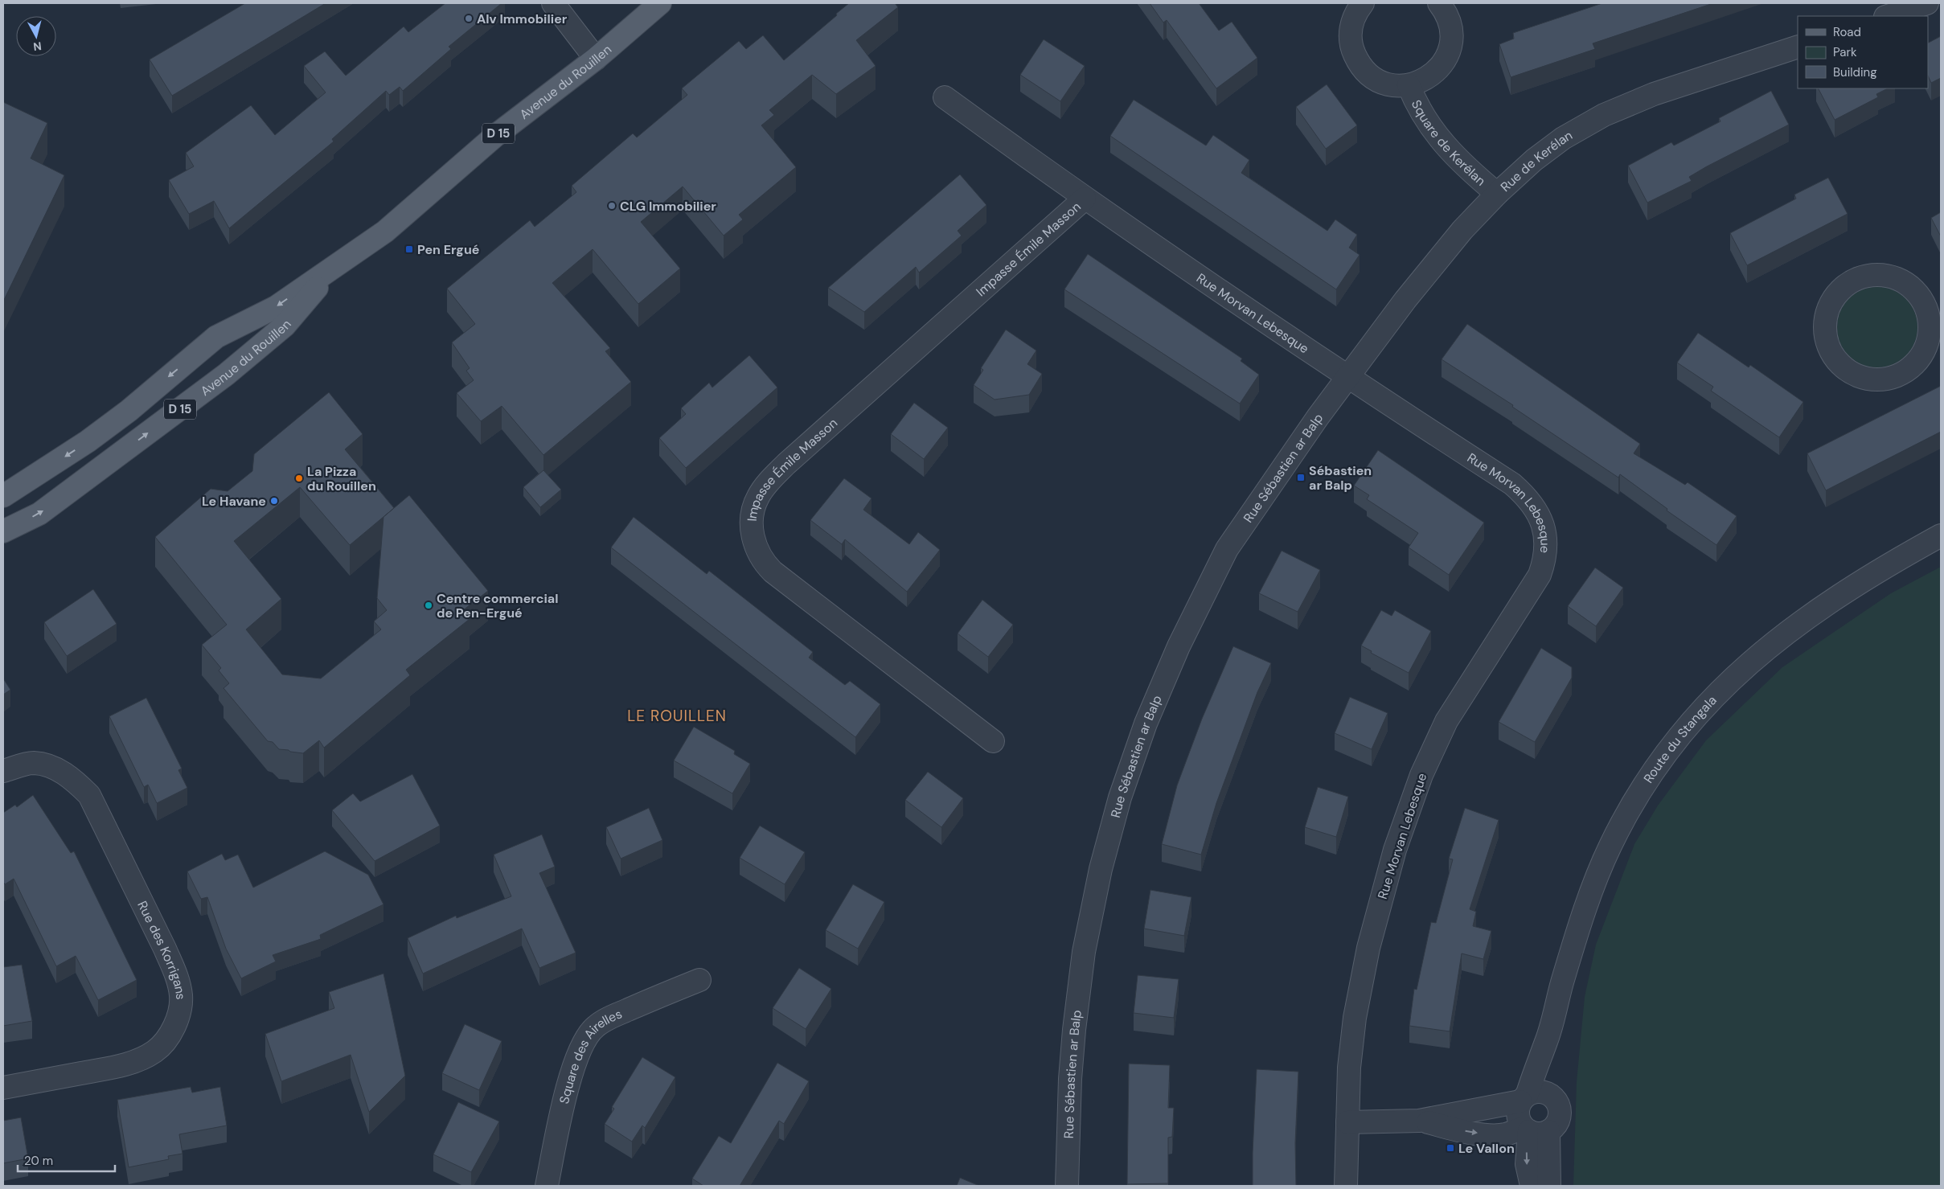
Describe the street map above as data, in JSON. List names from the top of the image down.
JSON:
{
  "streets": {
    "main road": ["Avenue du Rouillen", "D 15"],
    "street": [
      "Square de Kerélan",
      "Rue de Kerélan",
      "Impasse Émile Masson",
      "Rue Morvan Lebesque",
      "Rue Sébastien ar Balp",
      "Route du Stangala",
      "Rue des Korrigans",
      "Square des Airelles"
    ]
  },
  "crossings": [
    ["Square de Kerélan", "Rue de Kerélan"],
    ["Rue de Kerélan", "Rue Morvan Lebesque"],
    ["Rue de Kerélan", "Rue Sébastien ar Balp"],
    ["Impasse Émile Masson", "Rue Morvan Lebesque"],
    ["Rue Morvan Lebesque", "Rue Sébastien ar Balp"]
  ],
  "districts": ["LE ROUILLEN"],
  "places": {
    "other": [
      "Alv Immobilier",
      "CLG Immobilier",
      "La Pizza du Rouillen",
      "Le Havane",
      "Centre commercial de Pen-Ergué"
    ],
    "transit": ["Pen Ergué", "Sébastien ar Balp", "Le Vallon"]
  },
  "legend": ["Road", "Park", "Building"],
  "scale_bar": "20 m",
  "north": "bottom"
}
